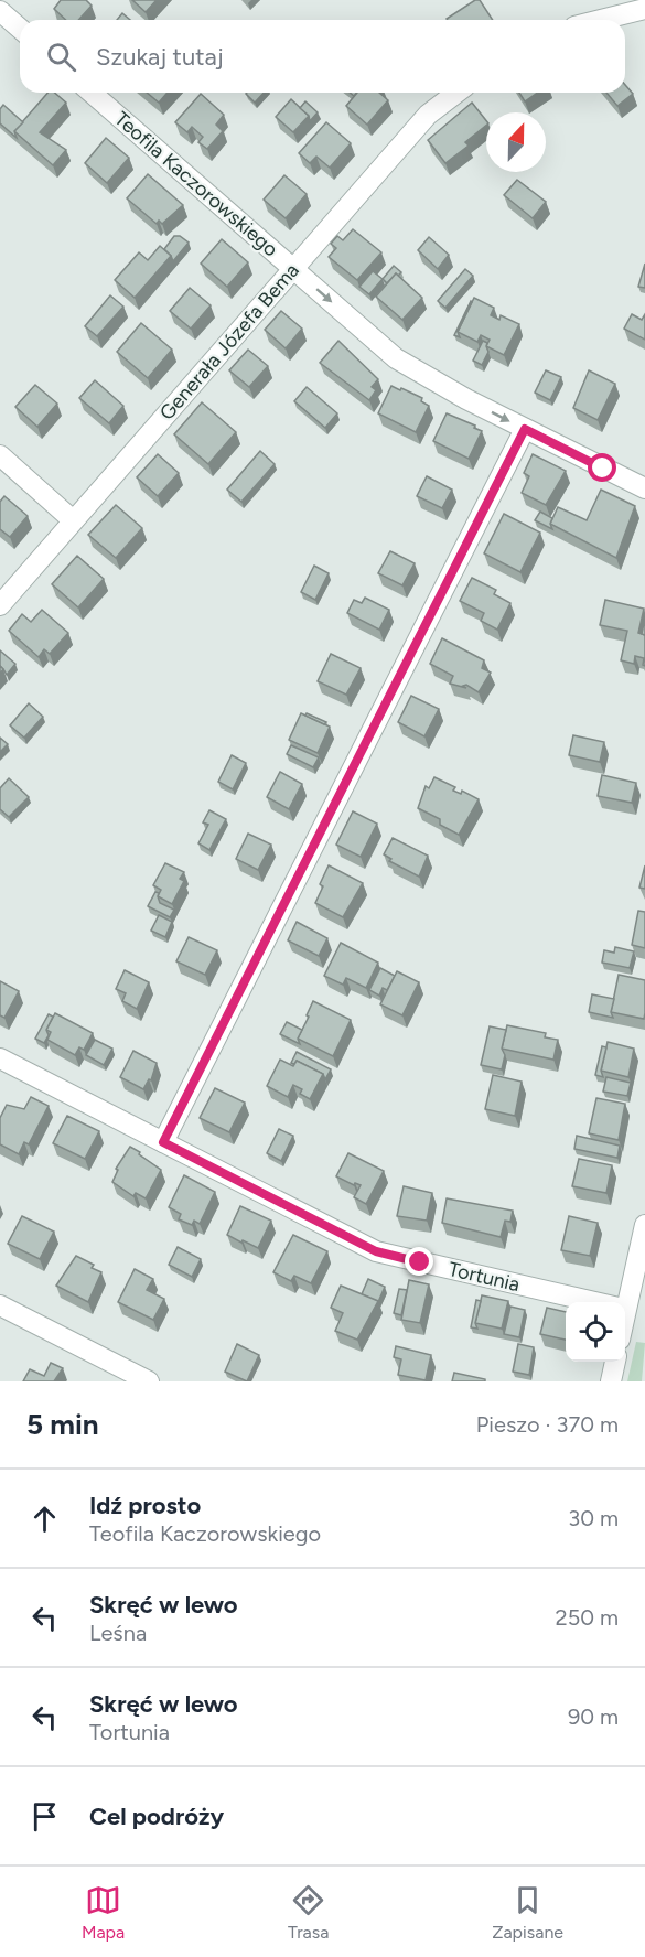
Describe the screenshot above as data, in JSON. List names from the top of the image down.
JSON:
{
  "streets": {
    "street": ["Teofila Kaczorowskiego", "Generała Józefa Bema", "Tortunia"]
  },
  "crossings": [
    ["Teofila Kaczorowskiego", "Generała Józefa Bema"]
  ],
  "one_way": ["Teofila Kaczorowskiego"],
  "north": "top",
  "page": {
    "search": "Szukaj tutaj",
    "heading": ["5 min", "Pieszo · 370 m"],
    "list": [
      ["Idź prosto", "Teofila Kaczorowskiego", "30 m"],
      ["Skręć w lewo", "Leśna", "250 m"],
      ["Skręć w lewo", "Tortunia", "90 m"],
      "Cel podróży"
    ],
    "nav": ["Mapa", "Trasa", "Zapisane"]
  }
}
